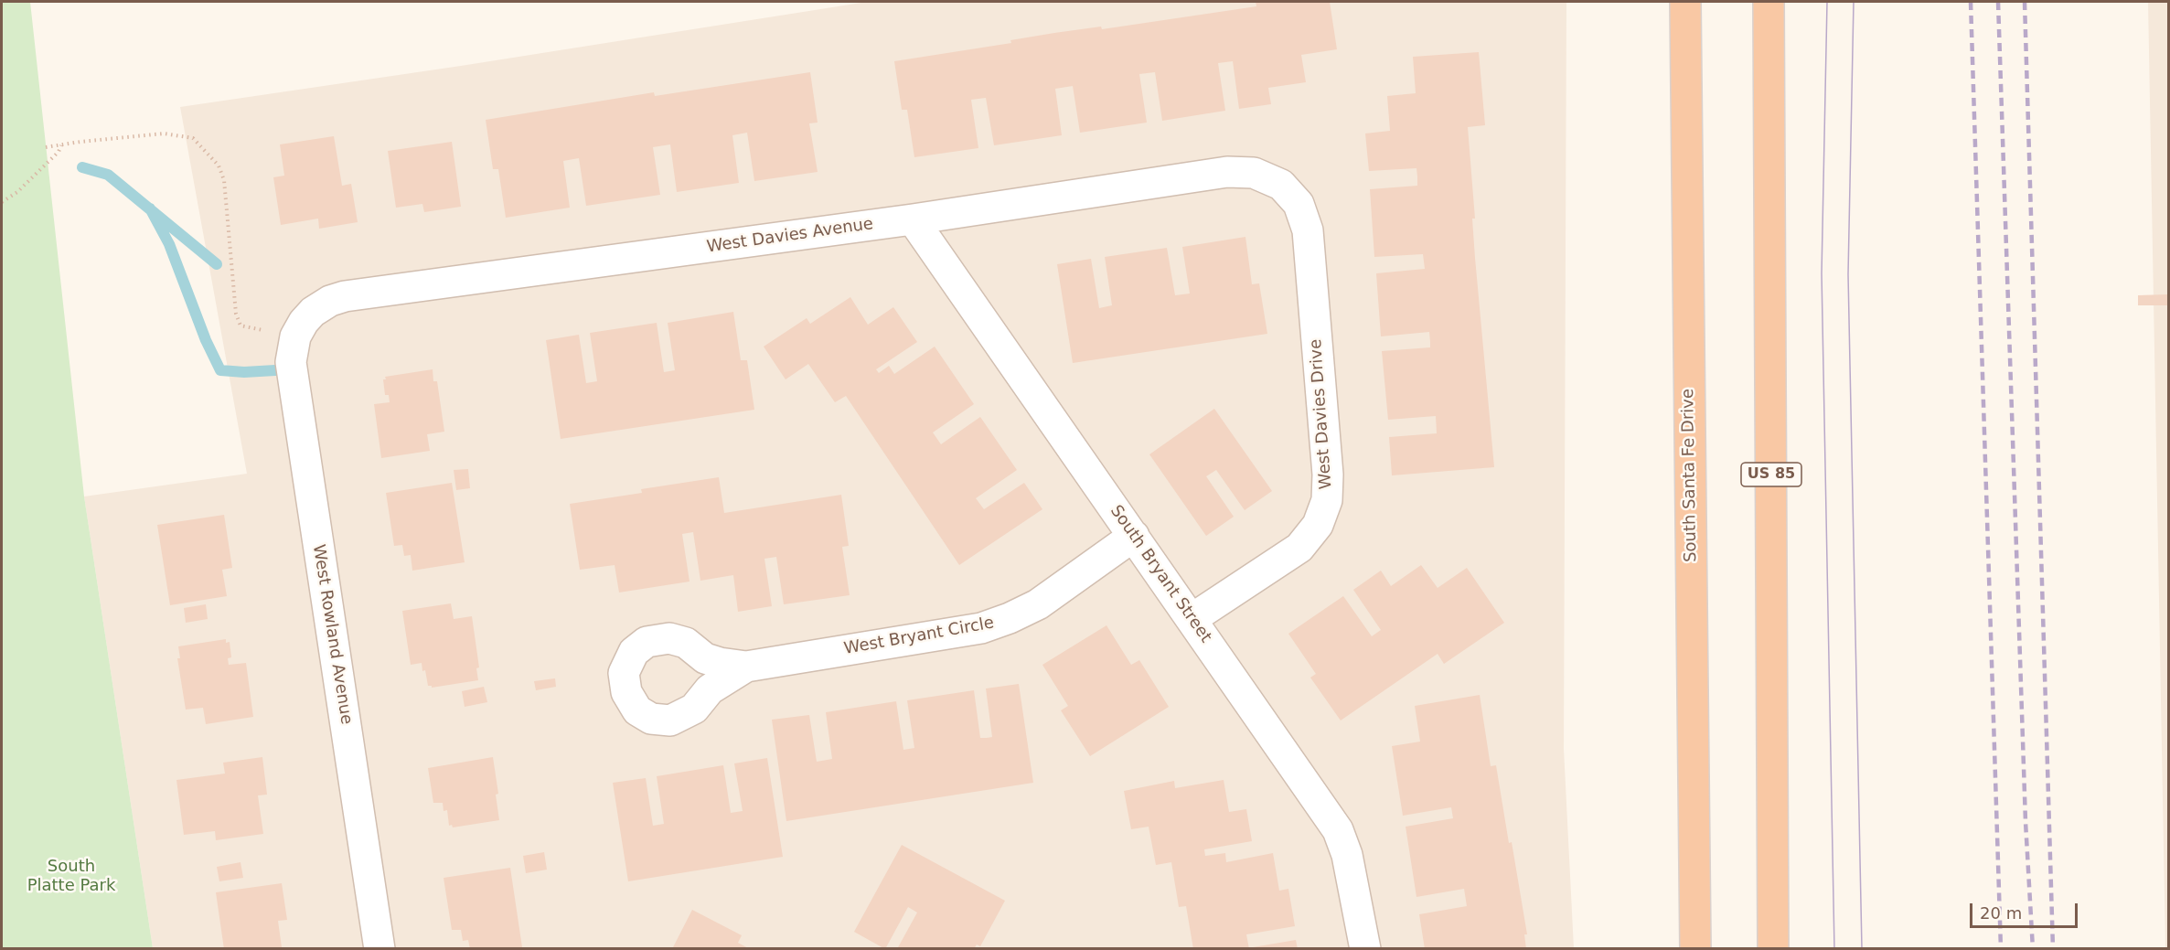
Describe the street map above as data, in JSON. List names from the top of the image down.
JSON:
{
  "streets": {
    "highway": ["US 85", "South Santa Fe Drive"],
    "street": [
      "West Davies Avenue",
      "West Davies Drive",
      "South Bryant Street",
      "West Rowland Avenue",
      "West Bryant Circle"
    ]
  },
  "crossings": [
    ["West Davies Avenue", "West Davies Drive"],
    ["West Davies Avenue", "South Bryant Street"],
    ["West Davies Avenue", "West Rowland Avenue"],
    ["West Davies Drive", "South Bryant Street"],
    ["South Bryant Street", "West Bryant Circle"]
  ],
  "parks": ["South Platte Park"],
  "scale_bar": "20 m"
}
